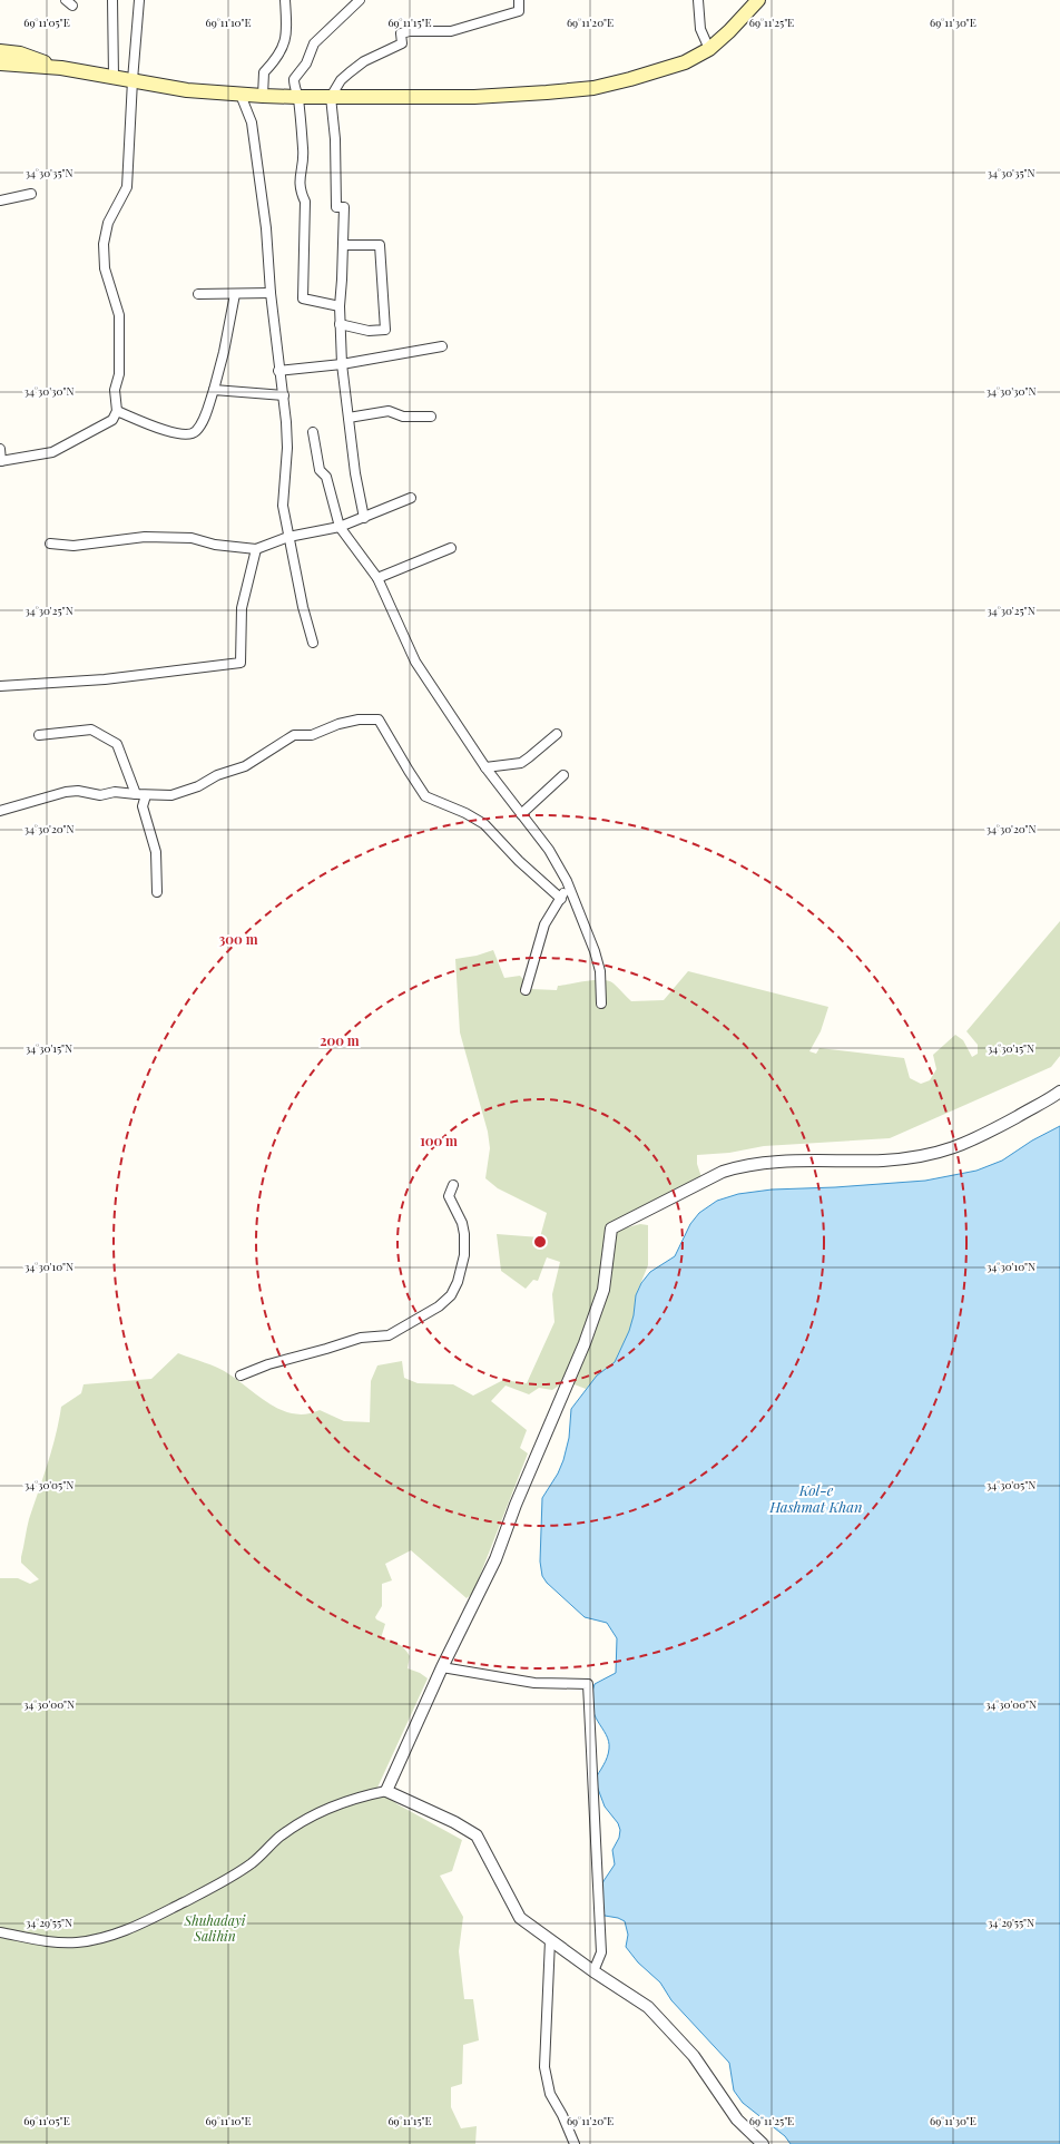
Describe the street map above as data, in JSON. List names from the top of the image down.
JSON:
{
  "water": ["Kol-e Hashmat Khan"],
  "parks": ["Shuhadayi Salihin"],
  "coordinates": [
    "69°11'05\"E",
    "69°11'10\"E",
    "69°11'15\"E",
    "69°11'20\"E",
    "69°11'25\"E",
    "69°11'30\"E",
    "34°30'35\"N",
    "34°30'30\"N",
    "34°30'25\"N",
    "34°30'20\"N",
    "34°30'15\"N",
    "34°30'10\"N",
    "34°30'05\"N",
    "34°30'00\"N",
    "34°29'55\"N"
  ],
  "rings": ["300 m", "200 m", "100 m"]
}
